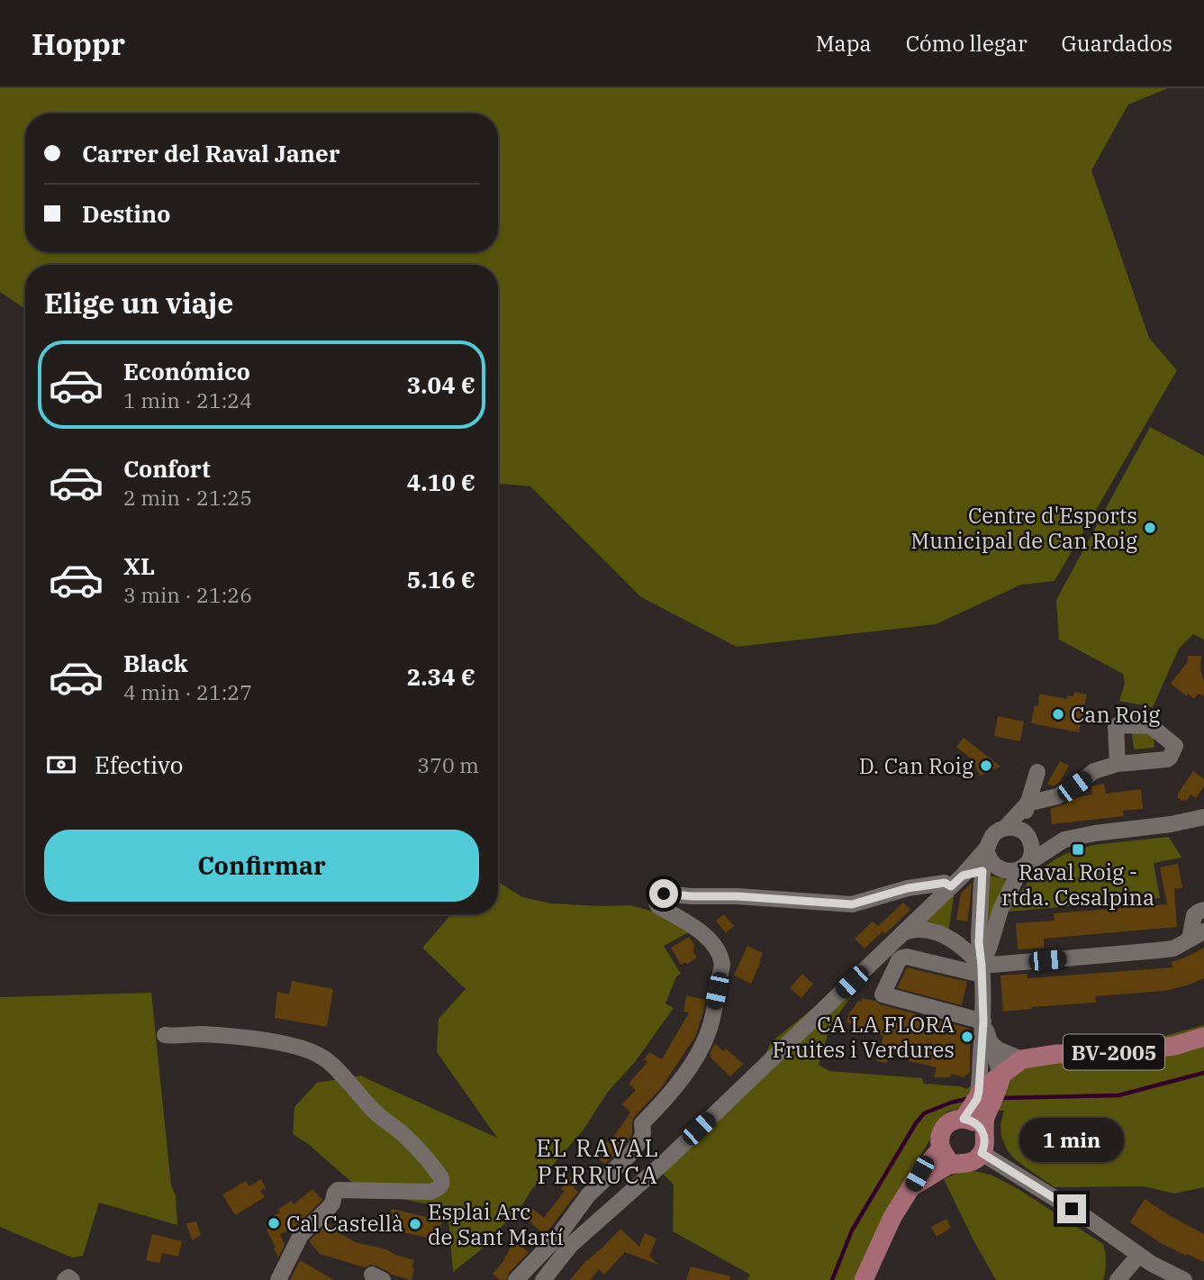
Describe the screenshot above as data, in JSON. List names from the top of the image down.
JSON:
{
  "streets": {
    "main road": ["BV-2005"]
  },
  "districts": ["EL RAVAL PERRUCA"],
  "places": {
    "other": [
      "Centre d'Esports Municipal de Can Roig",
      "Can Roig",
      "D. Can Roig",
      "CA LA FLORA Fruites i Verdures",
      "Cal Castellà",
      "Esplai Arc de Sant Martí"
    ],
    "transit": ["Raval Roig - rtda. Cesalpina"]
  },
  "page": {
    "header": "Hoppr",
    "nav": ["Mapa", "Cómo llegar", "Guardados"],
    "banner": ["Carrer del Raval Janer", "Destino"],
    "heading": "Elige un viaje",
    "list": [
      {
        "name": "Económico",
        "note": "1 min · 21:24",
        "value": "3.04 €"
      },
      {
        "name": "Confort",
        "note": "2 min · 21:25",
        "value": "4.10 €"
      },
      {
        "name": "XL",
        "note": "3 min · 21:26",
        "value": "5.16 €"
      },
      {
        "name": "Black",
        "note": "4 min · 21:27",
        "value": "2.34 €"
      }
    ],
    "pay": ["Efectivo", "370 m"],
    "buttons": "Confirmar",
    "bubble": "1 min"
  }
}
